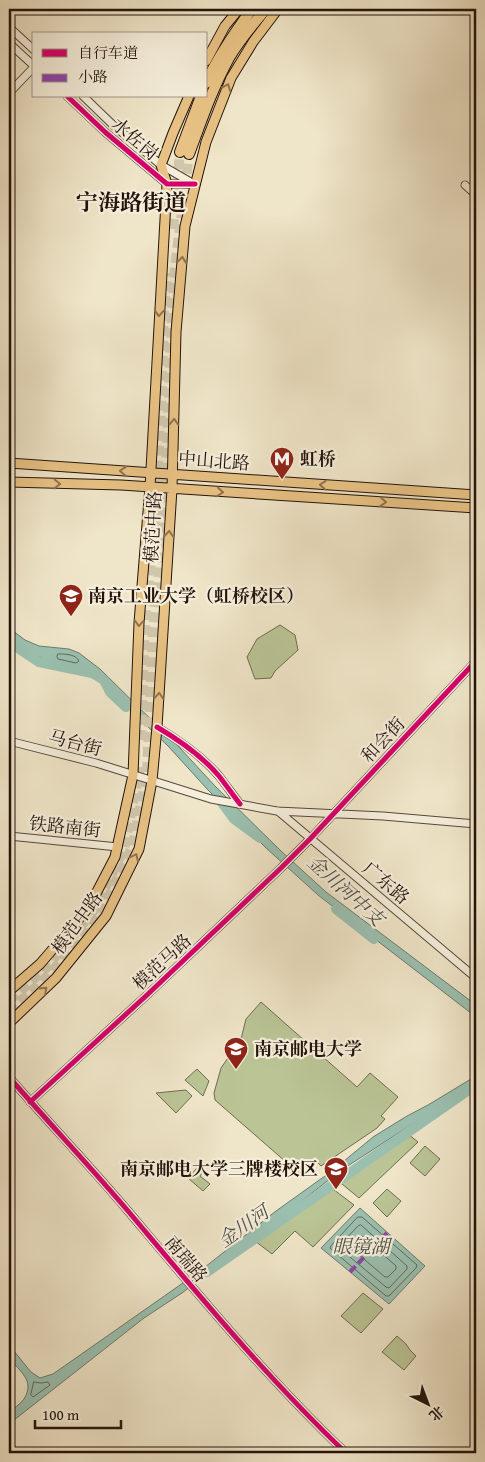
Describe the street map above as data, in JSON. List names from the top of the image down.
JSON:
{
  "streets": {
    "main road": ["中山北路", "模范中路"],
    "street": [
      "水佐岗",
      "和会街",
      "马台街",
      "铁路南街",
      "广东路",
      "模范马路",
      "南瑞路"
    ]
  },
  "crossings": [
    ["水佐岗", "模范中路"],
    ["中山北路", "模范中路"],
    ["模范中路", "马台街"],
    ["模范中路", "铁路南街"],
    ["和会街", "马台街"],
    ["和会街", "广东路"],
    ["和会街", "模范马路"],
    ["马台街", "广东路"],
    ["广东路", "模范马路"],
    ["模范马路", "南瑞路"]
  ],
  "districts": ["宁海路街道"],
  "water": ["金川河中支", "金川河", "眼镜湖"],
  "places": {
    "metro station": ["虹桥"],
    "school or university": ["南京工业大学（虹桥校区）", "南京邮电大学", "南京邮电大学三牌楼校区"]
  },
  "legend": ["自行车道", "小路"],
  "scale_bar": "100 m",
  "north": "bottom right"
}
